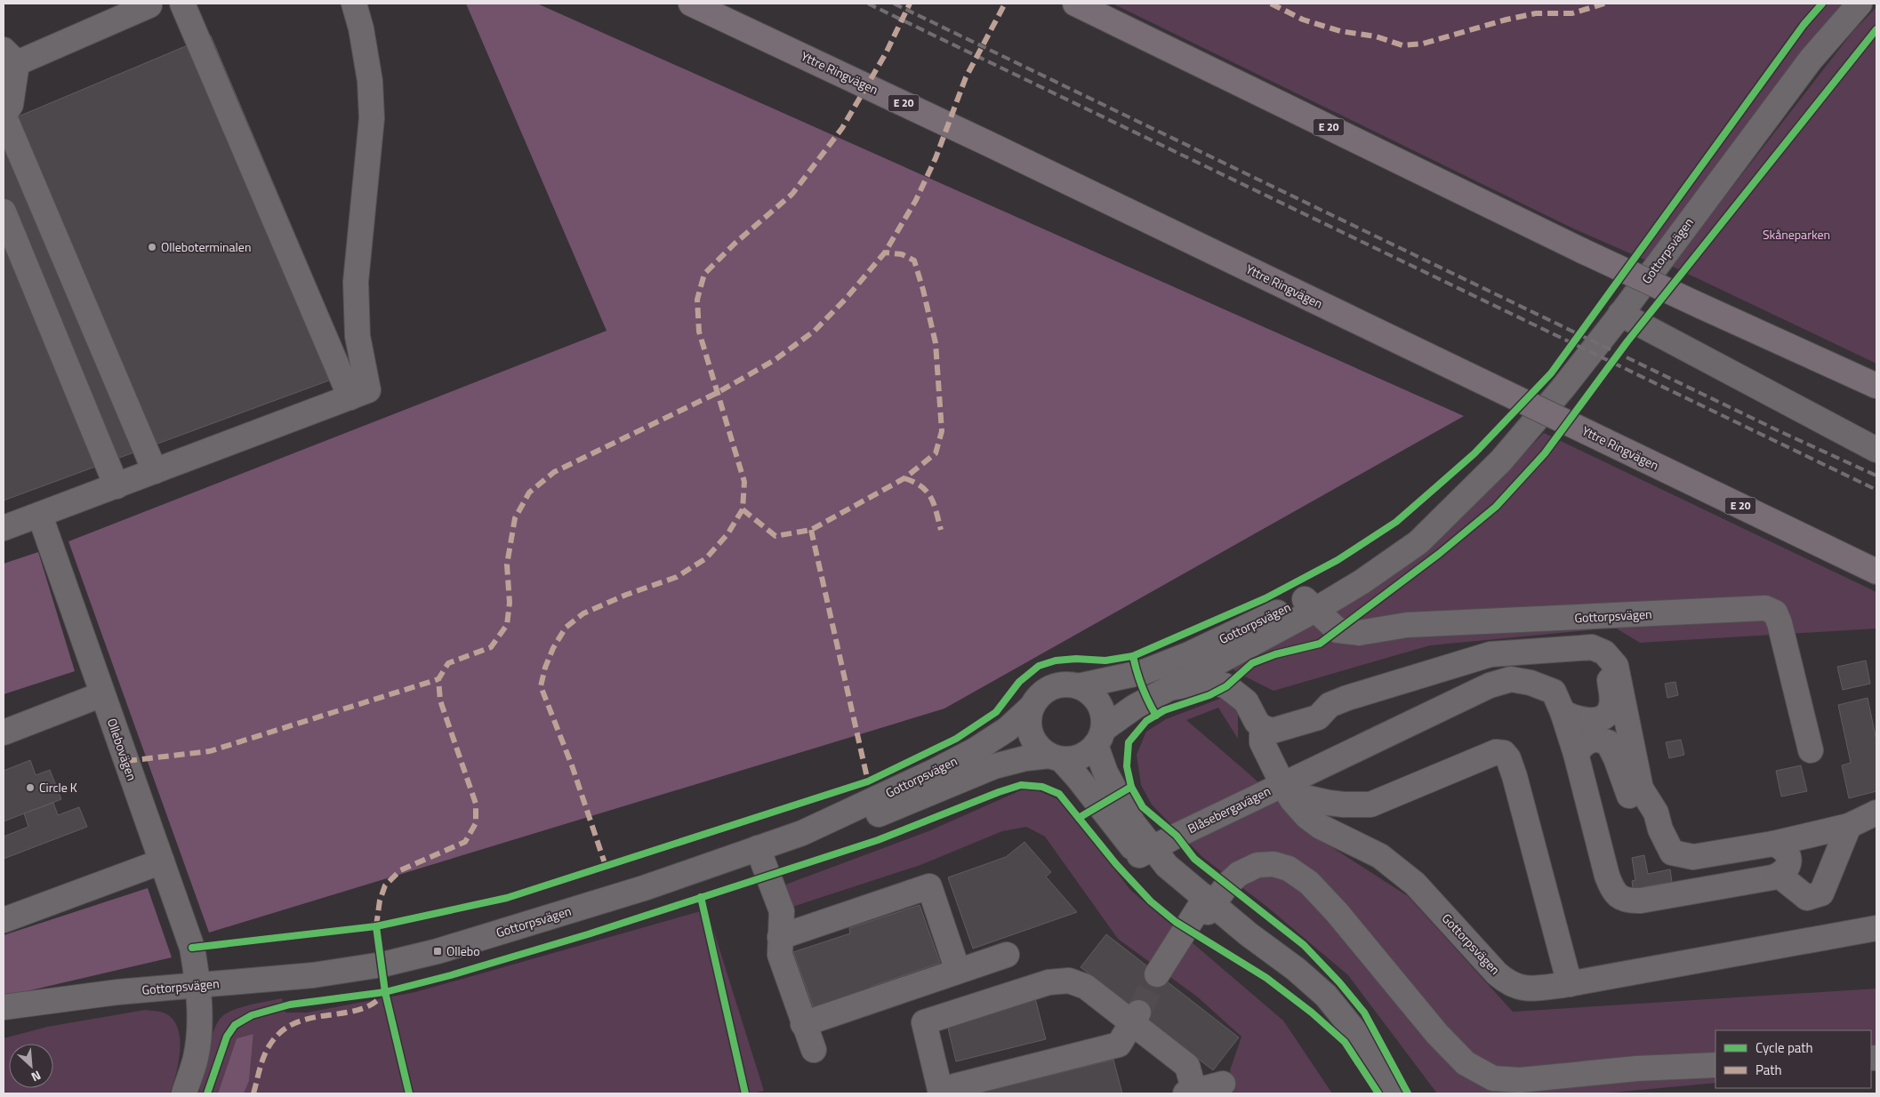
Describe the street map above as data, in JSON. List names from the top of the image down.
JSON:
{
  "streets": {
    "highway": ["Yttre Ringvägen", "E 20"],
    "street": ["Gottorpsvägen", "Ollebovägen", "Blåsebergavägen"]
  },
  "crossings": [
    ["Gottorpsvägen", "Ollebovägen"],
    ["Gottorpsvägen", "Blåsebergavägen"]
  ],
  "parks": ["Skåneparken"],
  "places": {
    "other": ["Olleboterminalen", "Circle K"],
    "transit": ["Ollebo"]
  },
  "legend": ["Cycle path", "Path"],
  "north": "bottom right"
}
